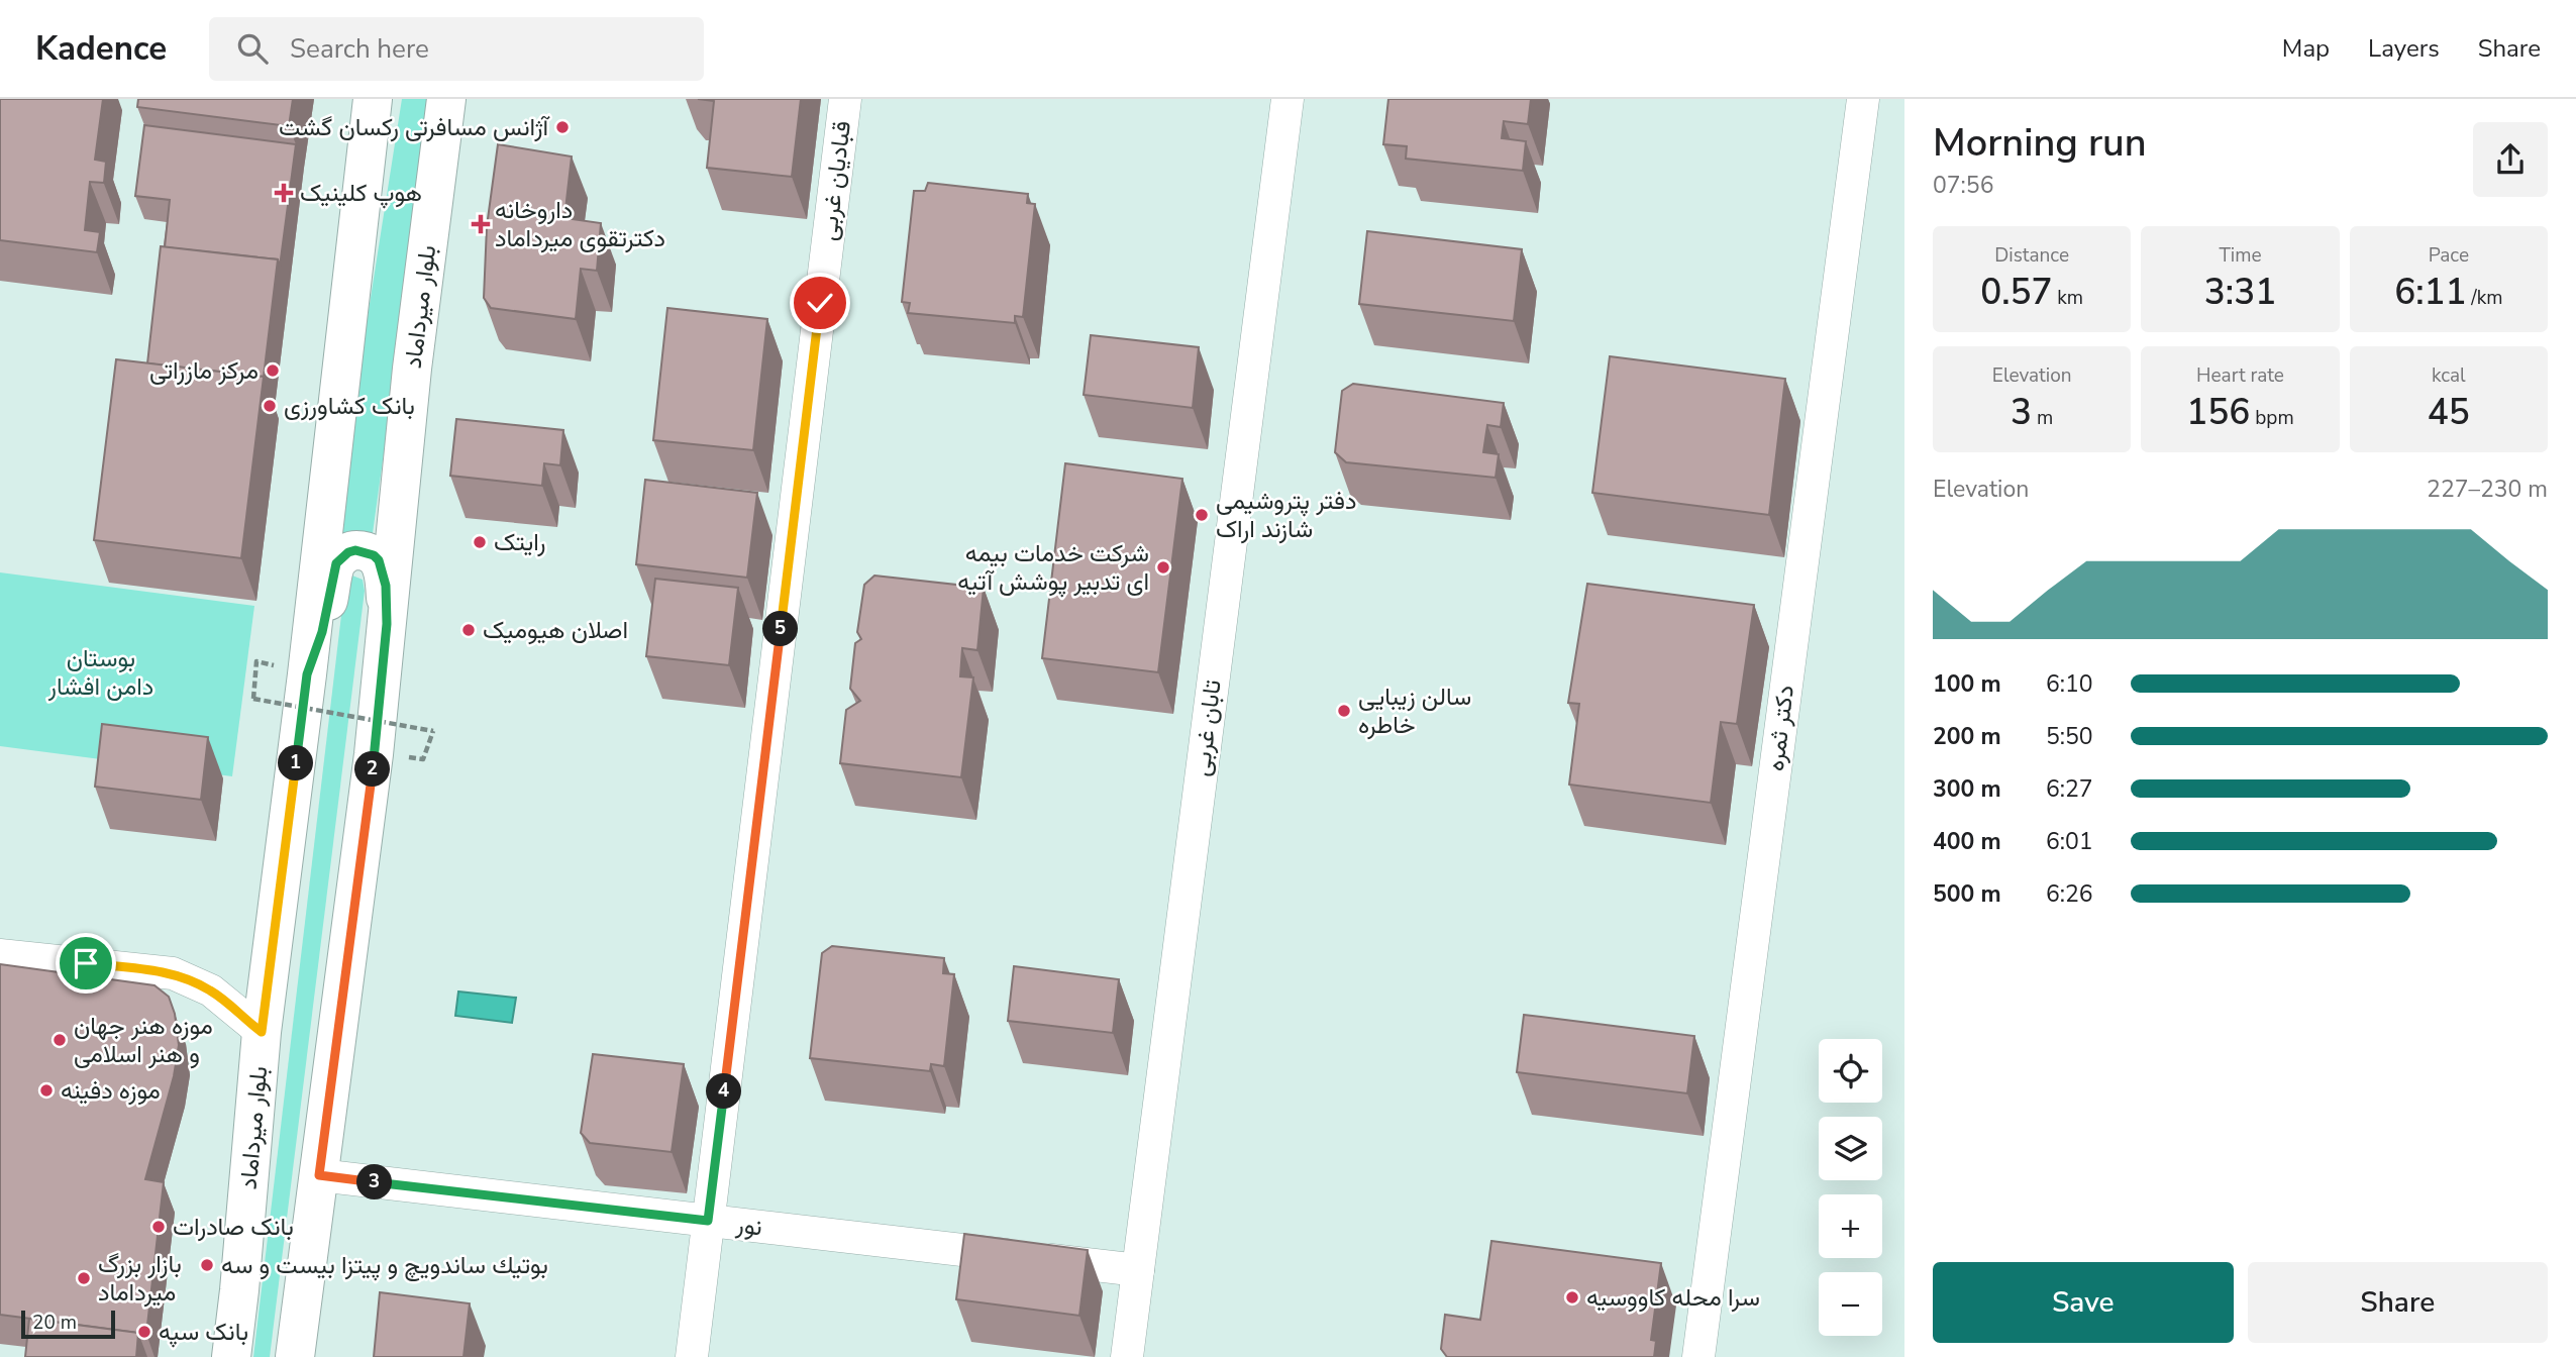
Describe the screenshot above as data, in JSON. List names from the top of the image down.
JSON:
{
  "streets": {
    "main road": ["بلوار میرداماد"],
    "street": [
      "قبادیان غربی",
      "تابان غربی",
      "دکتر ثمره",
      "نور"
    ]
  },
  "crossings": [
    ["قبادیان غربی", "نور"],
    ["بلوار میرداماد", "نور"],
    ["تابان غربی", "نور"]
  ],
  "parks": ["بوستان دامن افشار"],
  "places": {
    "other": [
      "آژانس مسافرتی رکسان گشت",
      "مرکز مازراتی",
      "بانک کشاورزی",
      "دفتر پتروشیمی شازند اراک",
      "رایتک",
      "شرکت خدمات بیمه ای تدبیر پوشش آتیه",
      "اصلان هیومیک",
      "سالن زیبایی خاطره",
      "موزه هنر جهان و هنر اسلامی",
      "موزه دفینه",
      "بانک صادرات",
      "بوتيك ساندويچ و پيتزا بيست و سه",
      "بازار بزرگ میرداماد",
      "سرا محله کاووسیه",
      "بانک سپه"
    ],
    "health": ["هوپ کلینیک", "داروخانه دکترتقوی میرداماد"]
  },
  "scale_bar": "20 m",
  "page": {
    "header": "Kadence",
    "search": "Search here",
    "nav": ["Map", "Layers", "Share"],
    "heading": ["Morning run", "07:56"],
    "stats": [
      ["Distance", "0.57 km"],
      ["Time", "3:31"],
      ["Pace", "6:11 /km"],
      ["Elevation", "3 m"],
      ["Heart rate", "156 bpm"],
      ["kcal", "45"]
    ],
    "chart": ["Elevation", "227–230 m"],
    "pins": [
      "5",
      "1",
      "2",
      "4",
      "3"
    ],
    "list": [
      {
        "name": "100 m",
        "note": "6:10"
      },
      {
        "name": "200 m",
        "note": "5:50"
      },
      {
        "name": "300 m",
        "note": "6:27"
      },
      {
        "name": "400 m",
        "note": "6:01"
      },
      {
        "name": "500 m",
        "note": "6:26"
      }
    ],
    "map_buttons": ["+", "−"],
    "buttons": ["Save", "Share"],
    "scale": "20 m"
  }
}
